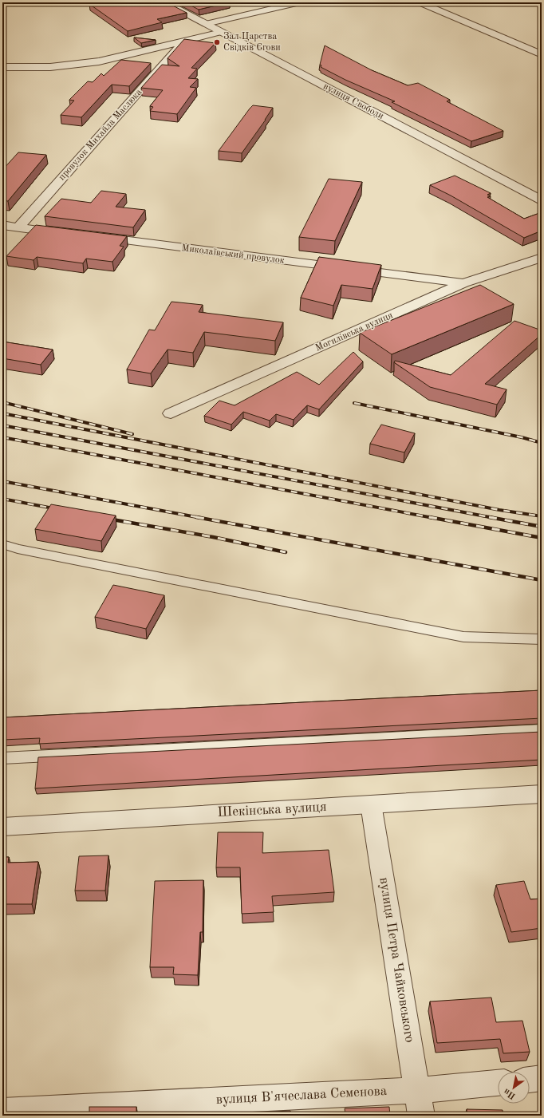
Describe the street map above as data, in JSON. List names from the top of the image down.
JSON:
{
  "streets": {
    "street": [
      "вулиця Свободи",
      "провулок Михайла Маслюка",
      "Миколаївський провулок",
      "Могилівська вулиця",
      "Шекінська вулиця",
      "вулиця Петра Чайковського",
      "вулиця В'ячеслава Семенова"
    ]
  },
  "crossings": [
    ["Миколаївський провулок", "Могилівська вулиця"],
    ["Шекінська вулиця", "вулиця Петра Чайковського"],
    ["вулиця Петра Чайковського", "вулиця В'ячеслава Семенова"]
  ],
  "places": ["Зал Царства Свідків Єгови"],
  "north": "bottom left"
}
